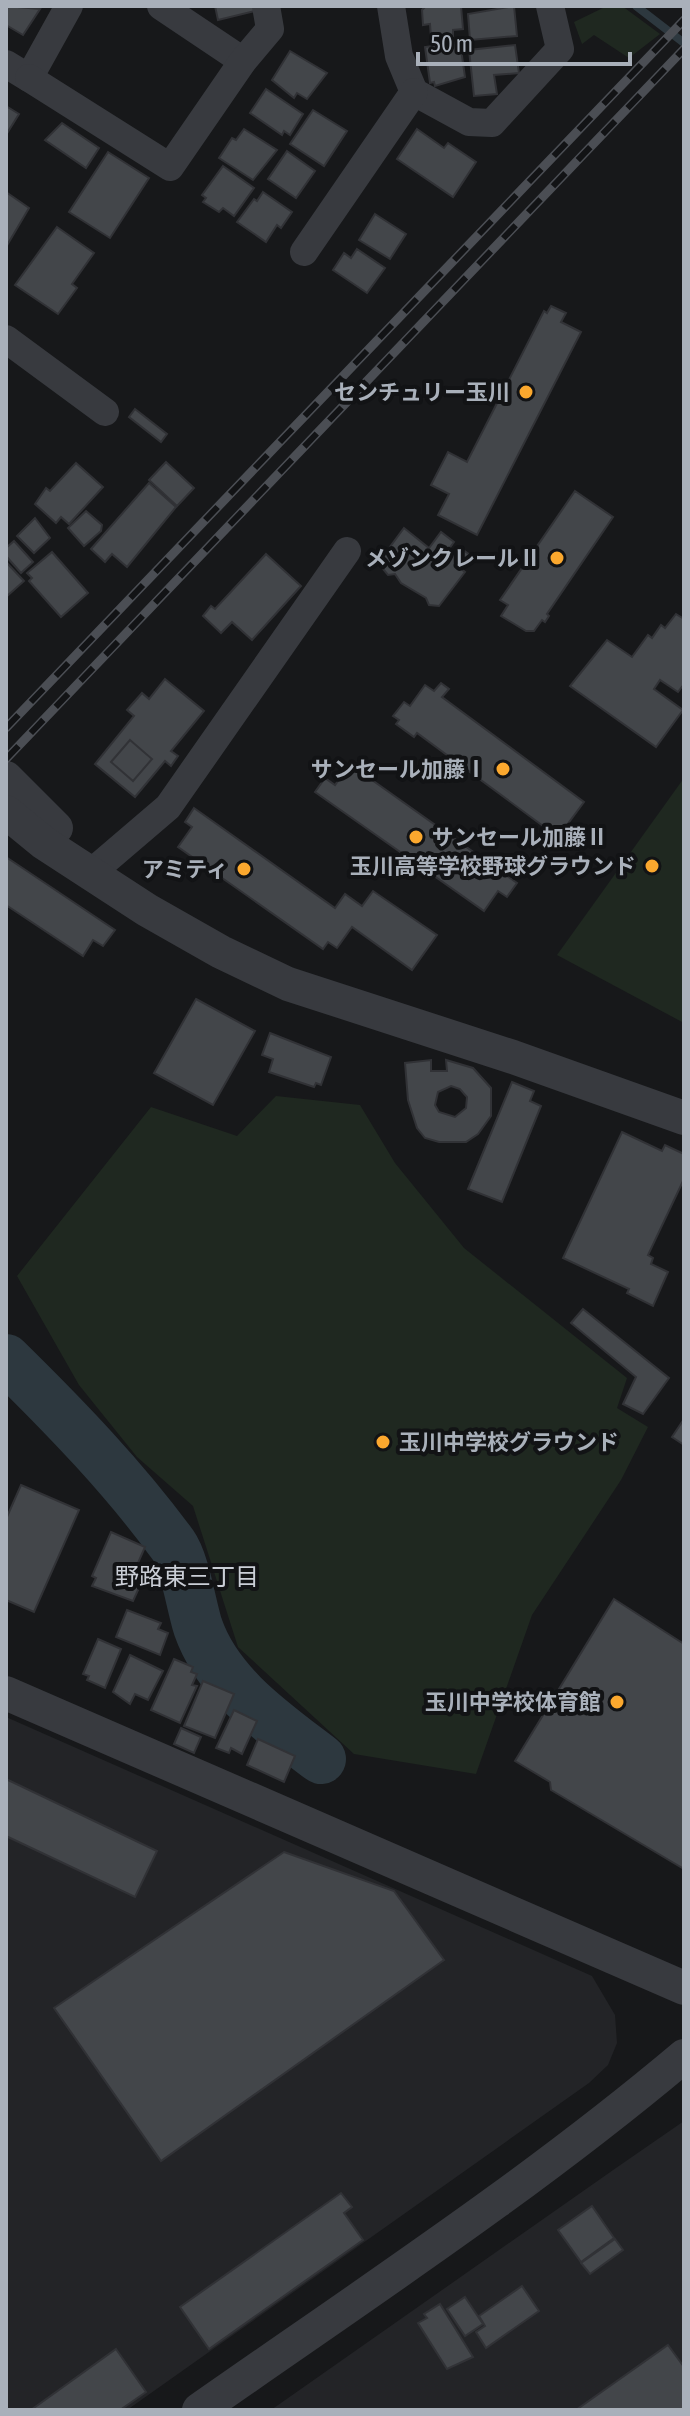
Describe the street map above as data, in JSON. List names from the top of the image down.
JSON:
{
  "districts": ["野路東三丁目"],
  "places": [
    "センチュリー玉川",
    "メゾンクレールⅡ",
    "サンセール加藤Ⅰ",
    "サンセール加藤Ⅱ",
    "玉川高等学校野球グラウンド",
    "アミティ",
    "玉川中学校グラウンド",
    "玉川中学校体育館"
  ],
  "scale_bar": "50 m"
}
